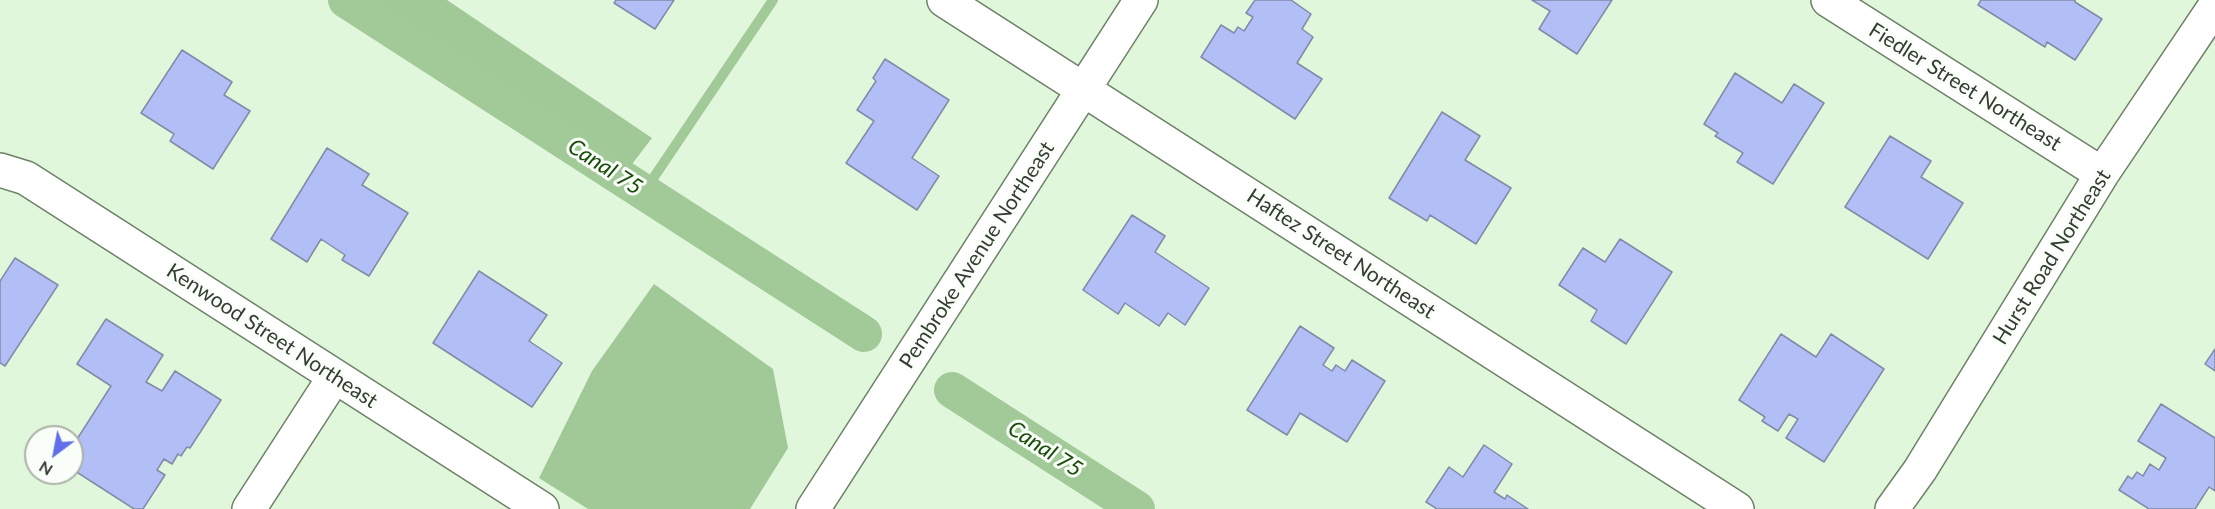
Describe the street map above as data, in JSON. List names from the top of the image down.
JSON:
{
  "streets": {
    "street": [
      "Fiedler Street Northeast",
      "Haftez Street Northeast",
      "Pembroke Avenue Northeast",
      "Hurst Road Northeast",
      "Kenwood Street Northeast"
    ]
  },
  "crossings": [
    ["Fiedler Street Northeast", "Hurst Road Northeast"],
    ["Haftez Street Northeast", "Pembroke Avenue Northeast"]
  ],
  "water": ["Canal 75"],
  "north": "bottom left"
}
